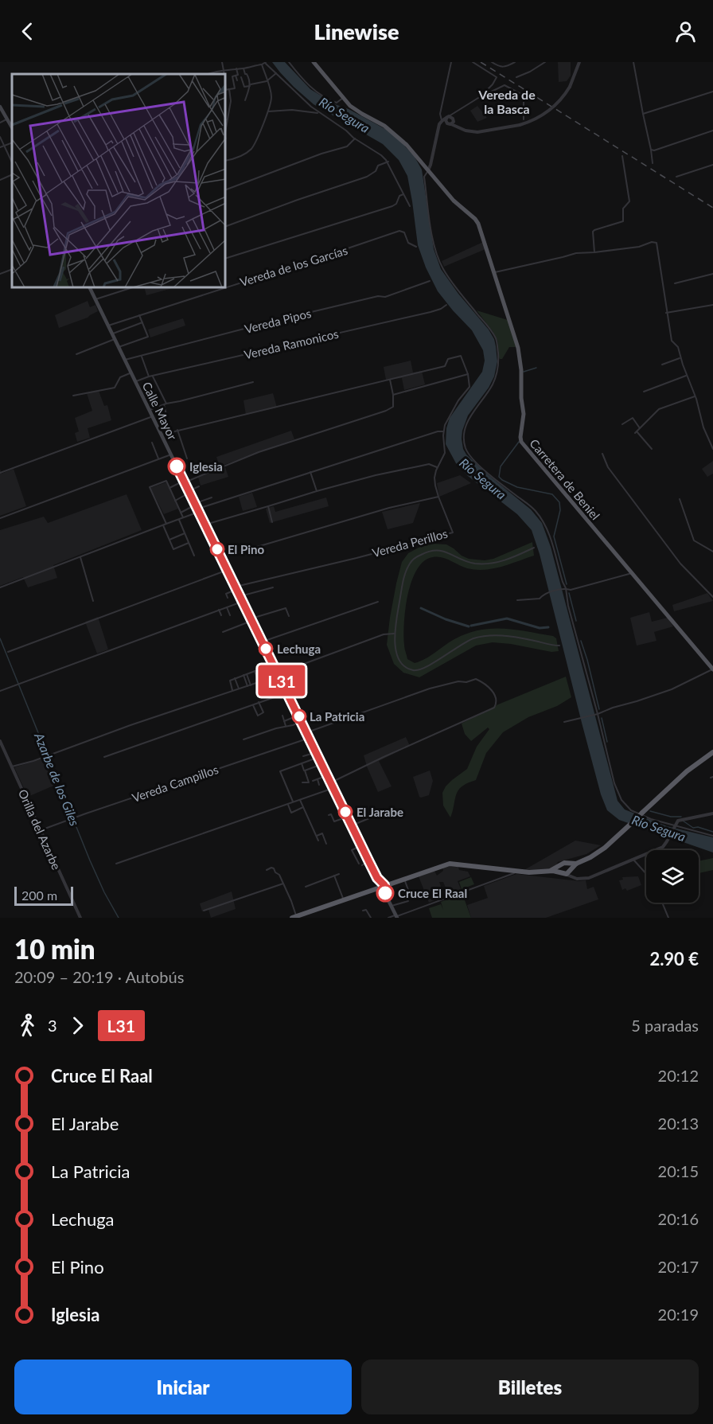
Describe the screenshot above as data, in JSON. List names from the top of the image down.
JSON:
{
  "streets": {
    "main road": ["Calle Mayor", "Carretera de Beniel"],
    "street": [
      "Vereda de los Garcías",
      "Vereda Pipos",
      "Vereda Ramonicos",
      "Vereda Perillos",
      "Vereda Campillos",
      "Orilla del Azarbe"
    ]
  },
  "crossings": [
    ["Vereda de los Garcías", "Calle Mayor"],
    ["Vereda Pipos", "Calle Mayor"],
    ["Vereda Ramonicos", "Calle Mayor"],
    ["Calle Mayor", "Vereda Perillos"],
    ["Calle Mayor", "Vereda Campillos"],
    ["Vereda Campillos", "Orilla del Azarbe"]
  ],
  "districts": ["Vereda de la Basca"],
  "water": ["Río Segura", "Azarbe de los Giles"],
  "places": [
    "Iglesia",
    "El Pino",
    "Lechuga",
    "La Patricia",
    "El Jarabe",
    "Cruce El Raal"
  ],
  "lines": ["bus line L31"],
  "scale_bar": "200 m",
  "page": {
    "header": "Linewise",
    "on_map": "L31",
    "scale": "200 m",
    "heading": ["10 min", "20:09 – 20:19 · Autobús", "2.90 €"],
    "legs": ["3", "L31", "5 paradas"],
    "list": [
      {
        "name": "Cruce El Raal",
        "value": "20:12"
      },
      {
        "name": "El Jarabe",
        "value": "20:13"
      },
      {
        "name": "La Patricia",
        "value": "20:15"
      },
      {
        "name": "Lechuga",
        "value": "20:16"
      },
      {
        "name": "El Pino",
        "value": "20:17"
      },
      {
        "name": "Iglesia",
        "value": "20:19"
      }
    ],
    "buttons": ["Iniciar", "Billetes"]
  }
}
